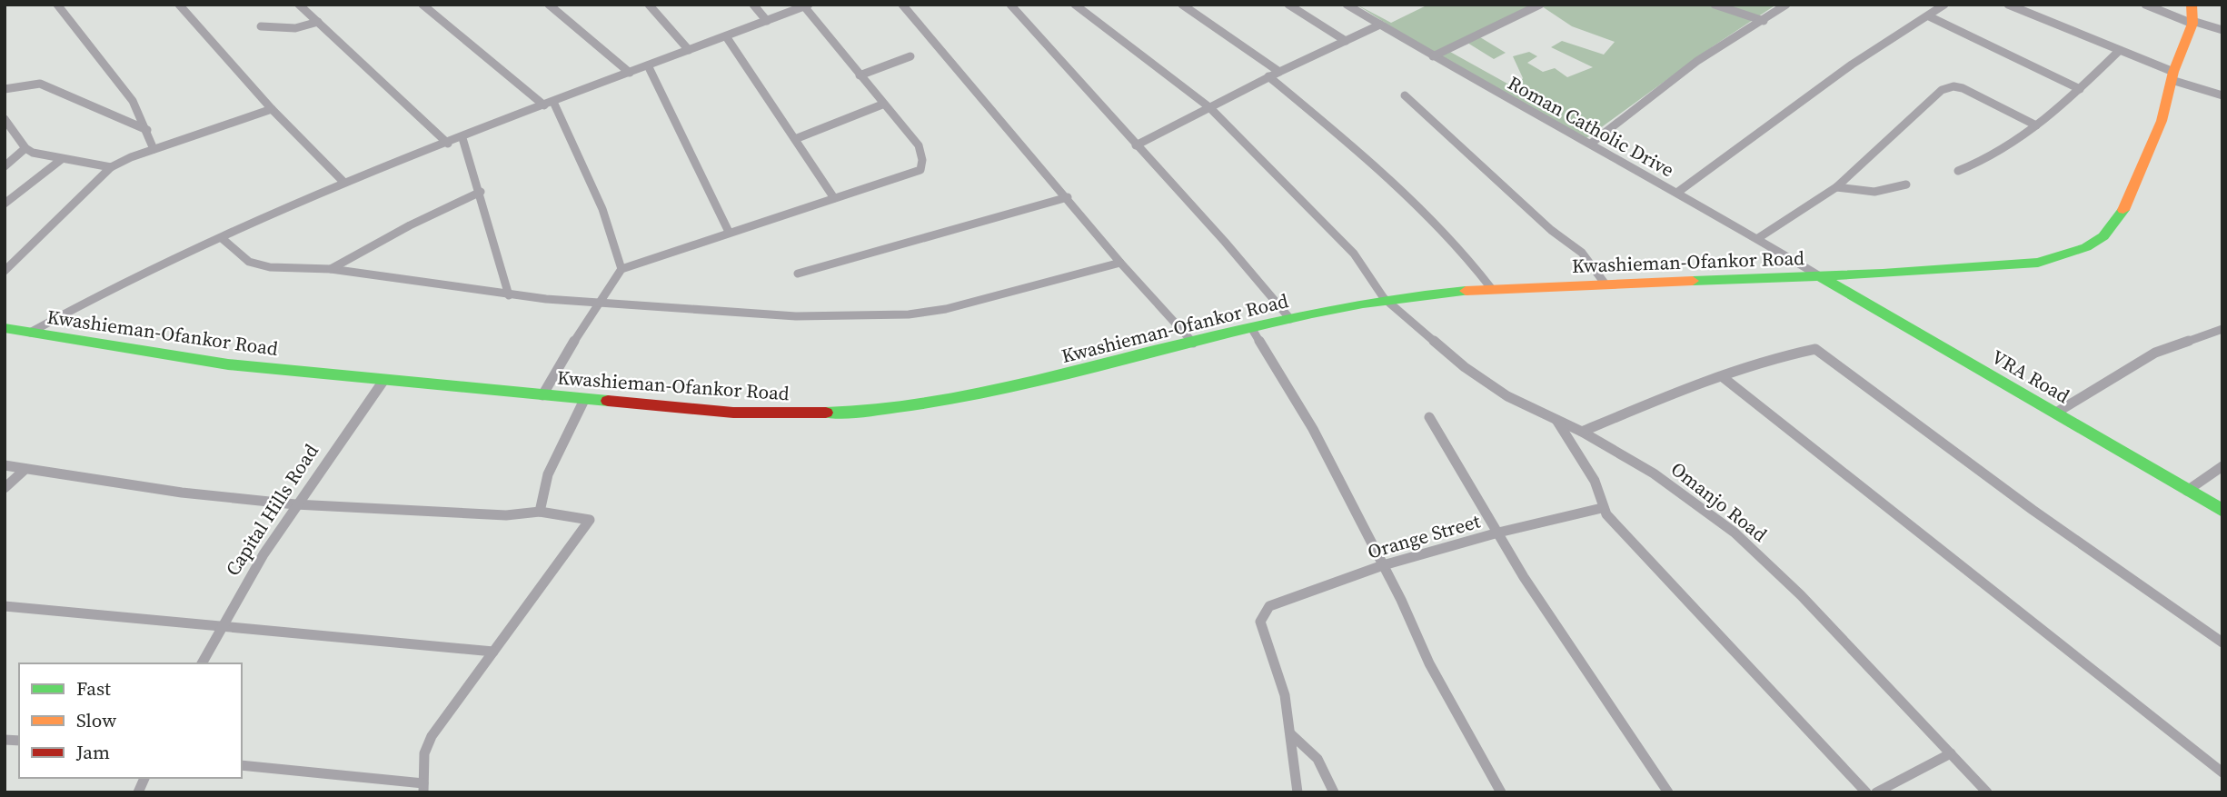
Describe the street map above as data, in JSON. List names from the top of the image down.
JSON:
{
  "streets": {
    "main road": ["Kwashieman-Ofankor Road", "VRA Road"],
    "street": [
      "Roman Catholic Drive",
      "Omanjo Road",
      "Capital Hills Road",
      "Orange Street"
    ]
  },
  "crossings": [
    ["Roman Catholic Drive", "Kwashieman-Ofankor Road"],
    ["Roman Catholic Drive", "VRA Road"],
    ["Kwashieman-Ofankor Road", "VRA Road"],
    ["Kwashieman-Ofankor Road", "Omanjo Road"],
    ["Kwashieman-Ofankor Road", "Capital Hills Road"]
  ],
  "legend": ["Fast", "Slow", "Jam"]
}
